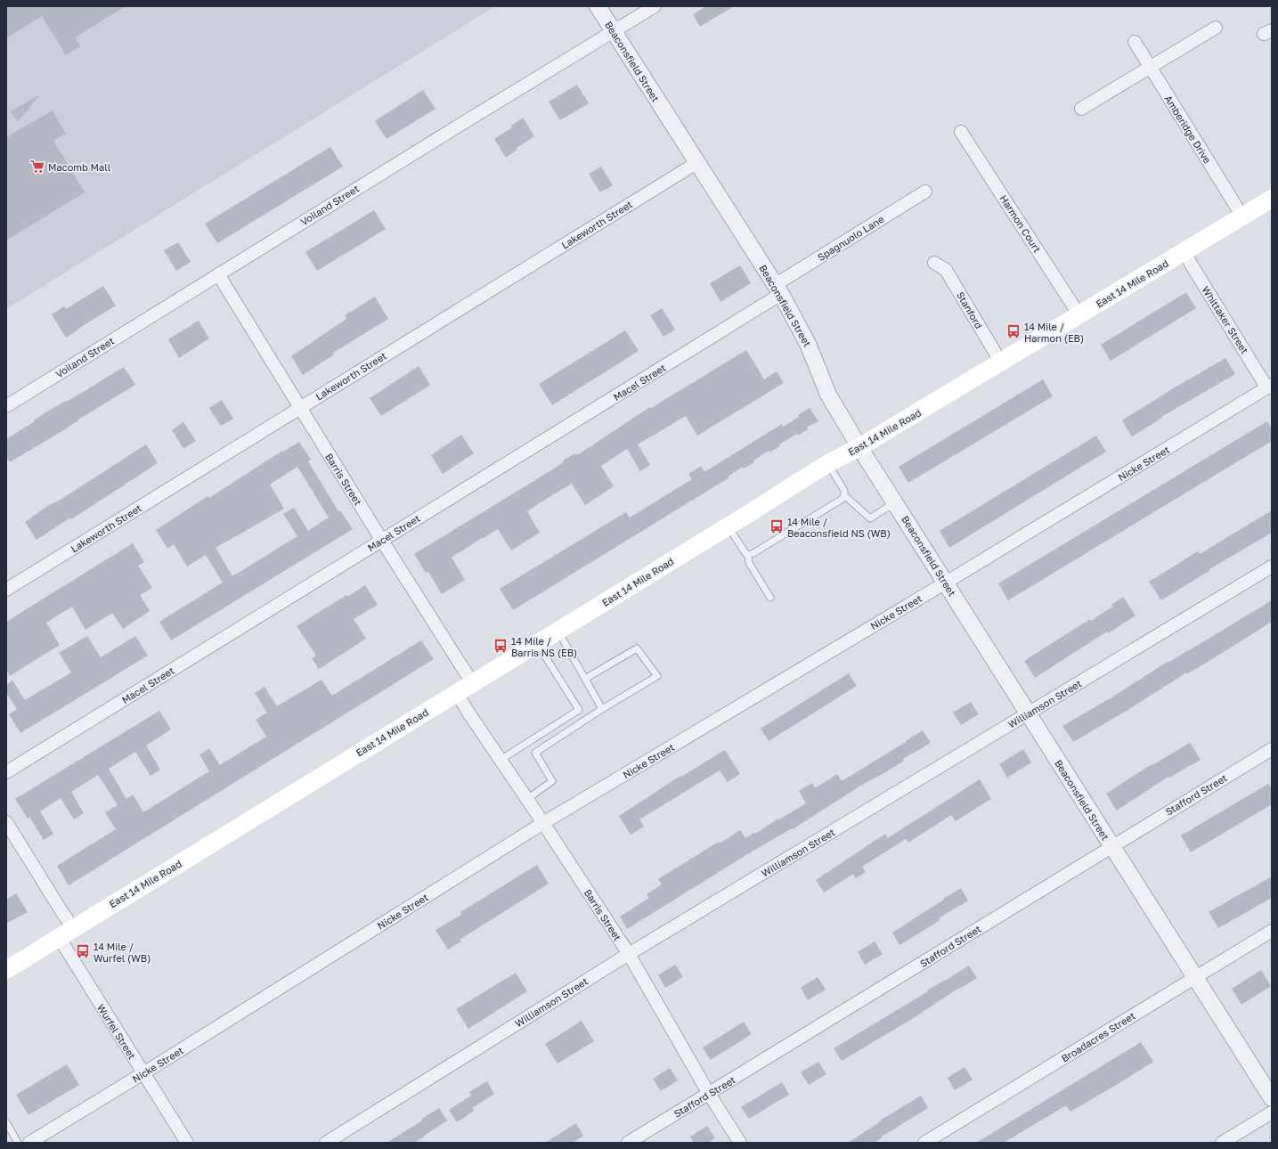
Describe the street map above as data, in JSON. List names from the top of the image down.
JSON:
{
  "streets": {
    "main road": ["East 14 Mile Road"],
    "street": [
      "Beaconsfield Street",
      "Amberidge Drive",
      "Voiland Street",
      "Harmon Court",
      "Lakeworth Street",
      "Spagnuolo Lane",
      "Stanford",
      "Whittaker Street",
      "Macel Street",
      "Nicke Street",
      "Barris Street",
      "Williamson Street",
      "Stafford Street",
      "Wurfel Street",
      "Broadacres Street"
    ]
  },
  "crossings": [
    ["Beaconsfield Street", "Voiland Street"],
    ["Beaconsfield Street", "Lakeworth Street"],
    ["Beaconsfield Street", "Spagnuolo Lane"],
    ["Beaconsfield Street", "East 14 Mile Road"],
    ["Beaconsfield Street", "Macel Street"],
    ["Beaconsfield Street", "Nicke Street"],
    ["Beaconsfield Street", "Williamson Street"],
    ["Beaconsfield Street", "Stafford Street"],
    ["Beaconsfield Street", "Broadacres Street"],
    ["Amberidge Drive", "East 14 Mile Road"],
    ["Voiland Street", "Barris Street"],
    ["Harmon Court", "East 14 Mile Road"],
    ["Lakeworth Street", "Barris Street"],
    ["Spagnuolo Lane", "Macel Street"],
    ["East 14 Mile Road", "Stanford"],
    ["East 14 Mile Road", "Whittaker Street"],
    ["East 14 Mile Road", "Barris Street"],
    ["East 14 Mile Road", "Wurfel Street"],
    ["Whittaker Street", "Nicke Street"],
    ["Macel Street", "Barris Street"],
    ["Nicke Street", "Barris Street"],
    ["Nicke Street", "Wurfel Street"],
    ["Barris Street", "Williamson Street"],
    ["Barris Street", "Stafford Street"]
  ],
  "places": {
    "supermarket": ["Macomb Mall"],
    "bus stop": [
      "14 Mile / Harmon (EB)",
      "14 Mile / Beaconsfield NS (WB)",
      "14 Mile / Barris NS (EB)",
      "14 Mile / Wurfel (WB)"
    ]
  }
}
